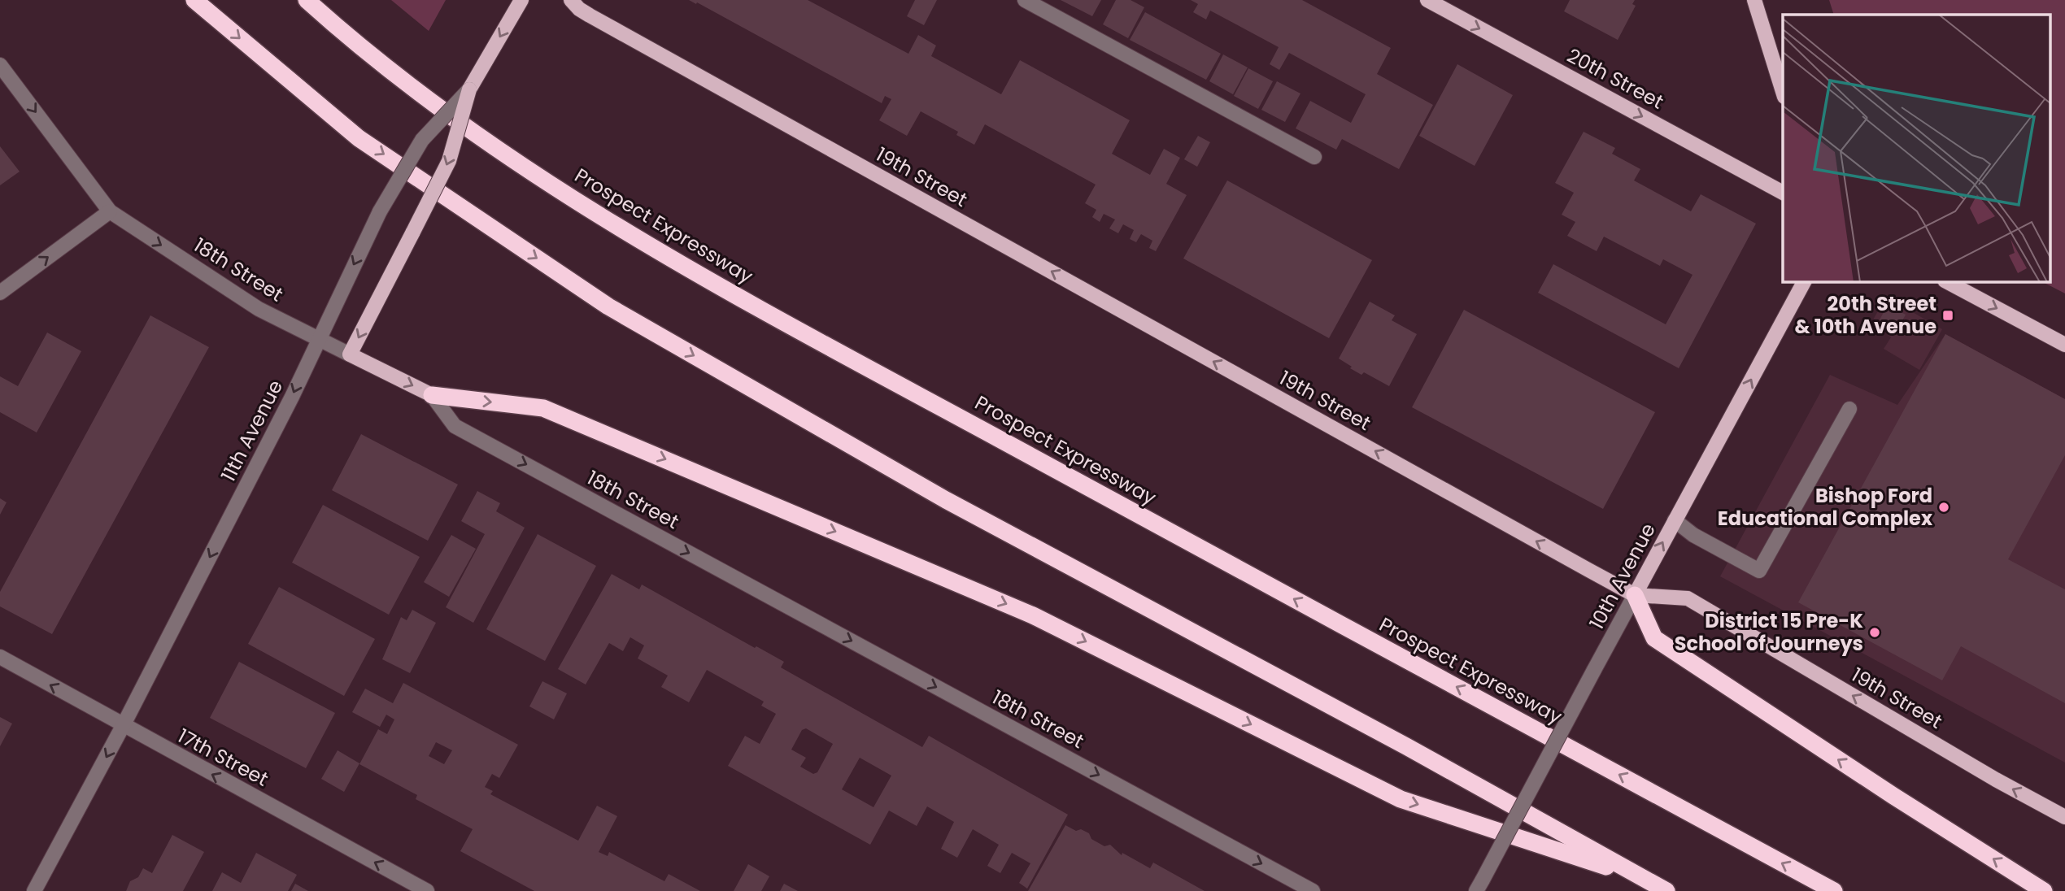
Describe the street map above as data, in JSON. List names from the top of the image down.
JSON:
{
  "streets": {
    "highway": ["Prospect Expressway"],
    "main road": [
      "20th Street",
      "19th Street",
      "18th Street",
      "11th Avenue",
      "10th Avenue"
    ],
    "street": ["17th Street"]
  },
  "crossings": [
    ["19th Street", "10th Avenue"],
    ["18th Street", "11th Avenue"],
    ["11th Avenue", "17th Street"]
  ],
  "one_way": [
    "20th Street",
    "19th Street",
    "18th Street",
    "11th Avenue",
    "10th Avenue",
    "17th Street"
  ],
  "places": {
    "transit": ["20th Street & 10th Avenue"],
    "other": ["Bishop Ford Educational Complex", "District 15 Pre-K School of Journeys"]
  }
}
